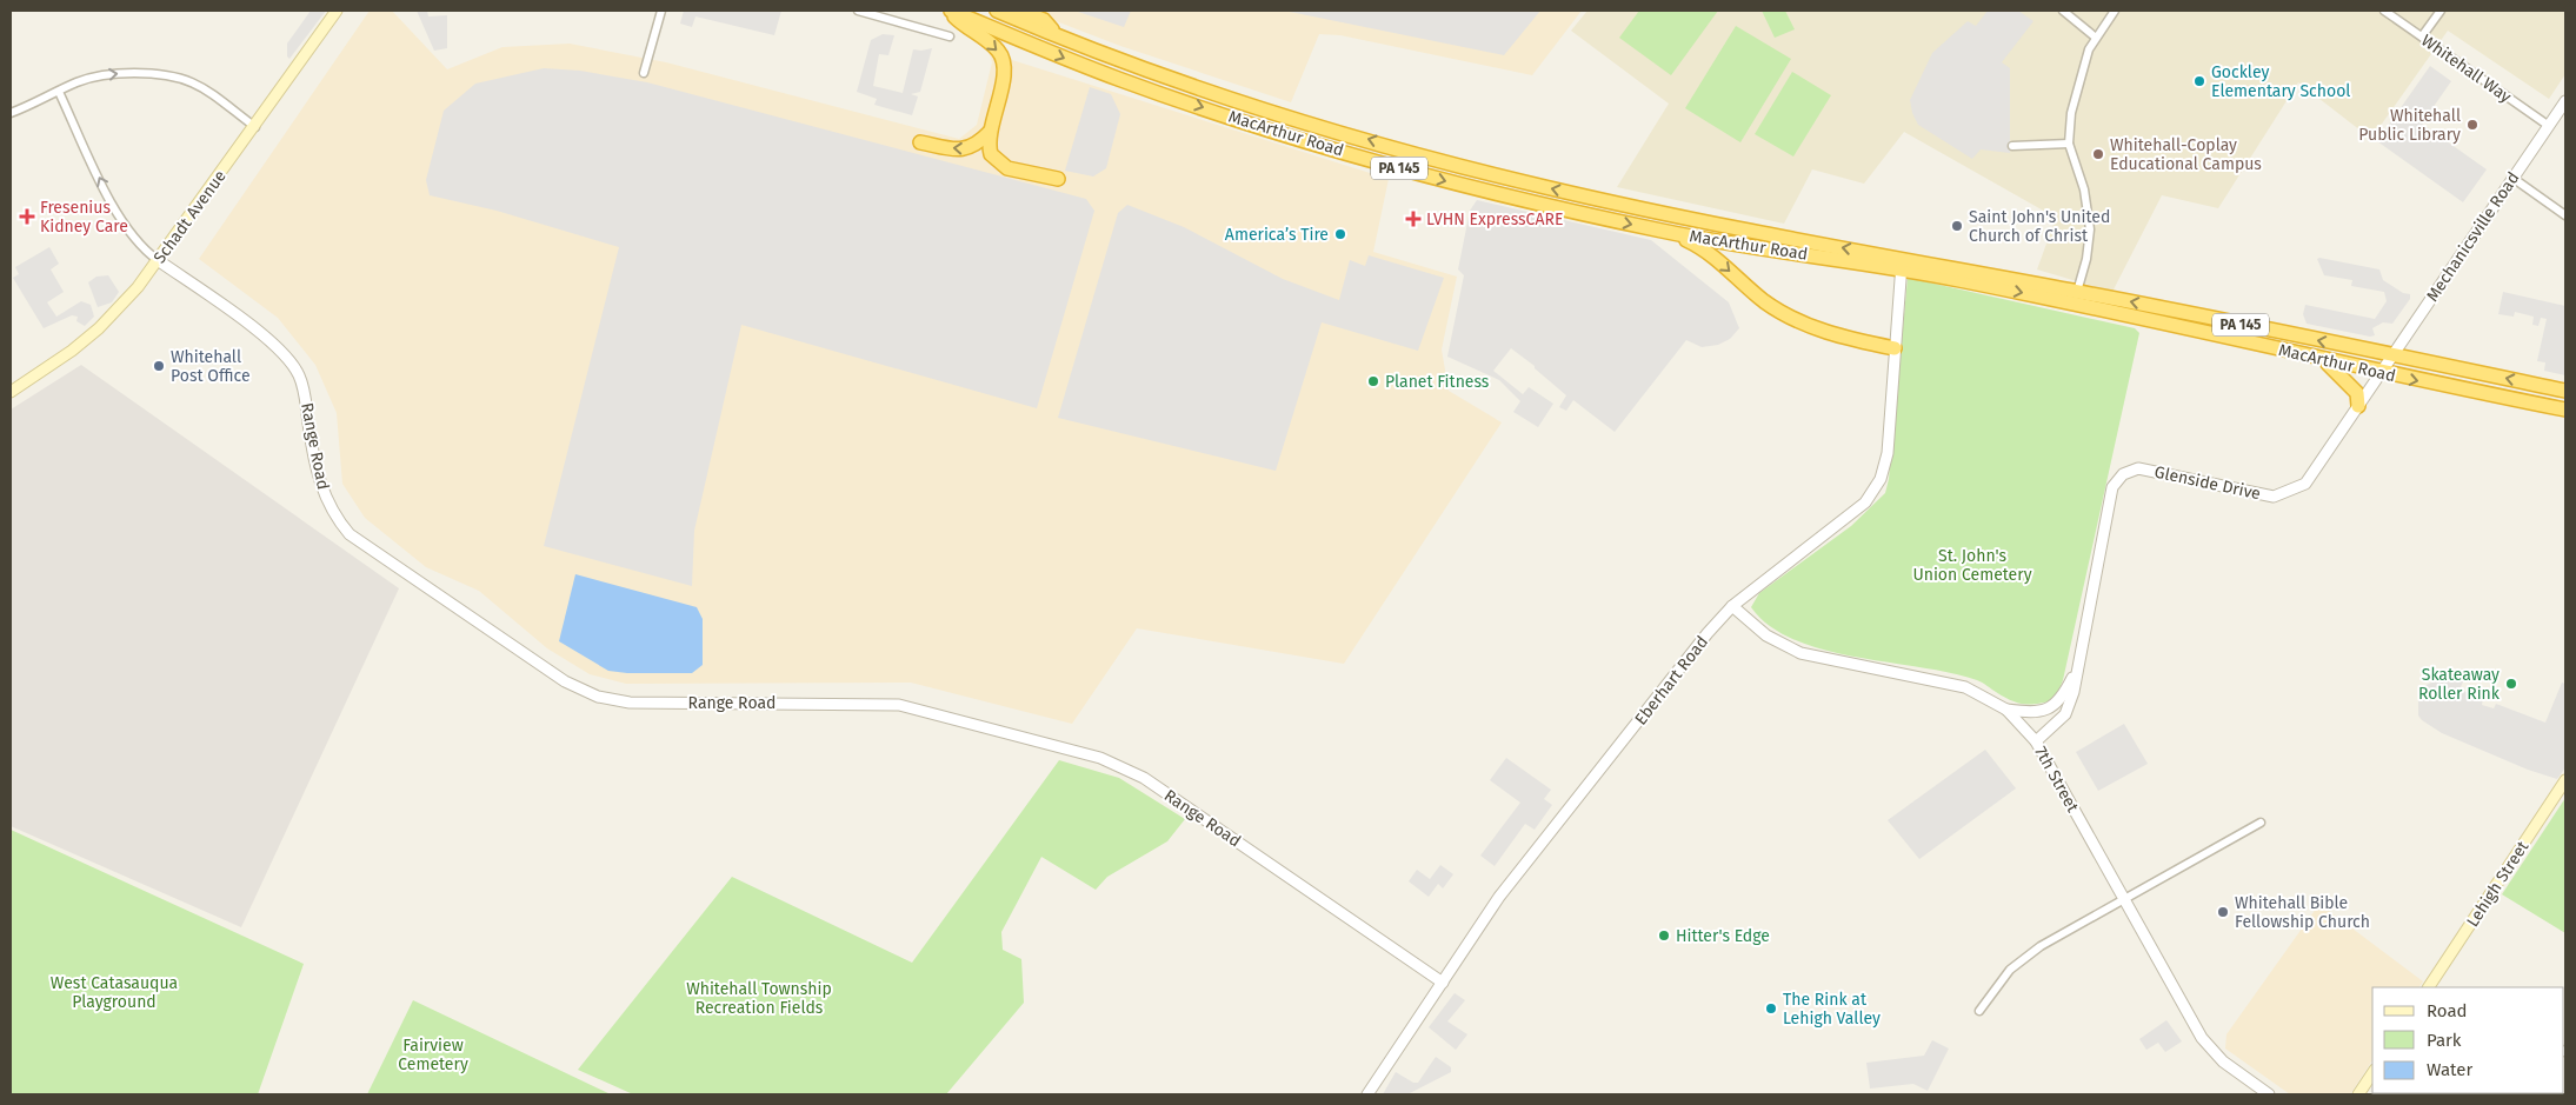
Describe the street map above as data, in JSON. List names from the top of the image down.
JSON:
{
  "streets": {
    "highway": ["MacArthur Road", "PA 145"],
    "main road": ["Schadt Avenue", "Lehigh Street"],
    "street": [
      "Whitehall Way",
      "Mechanicsville Road",
      "Range Road",
      "Glenside Drive",
      "Eberhart Road",
      "7th Street"
    ]
  },
  "crossings": [
    ["Whitehall Way", "Mechanicsville Road"],
    ["MacArthur Road", "Mechanicsville Road"],
    ["MacArthur Road", "Glenside Drive"],
    ["MacArthur Road", "Eberhart Road"],
    ["Schadt Avenue", "Range Road"],
    ["Mechanicsville Road", "Glenside Drive"],
    ["Range Road", "Eberhart Road"],
    ["Glenside Drive", "7th Street"],
    ["Eberhart Road", "7th Street"]
  ],
  "parks": [
    "St. John's Union Cemetery",
    "West Catasauqua Playground",
    "Whitehall Township Recreation Fields",
    "Fairview Cemetery"
  ],
  "places": {
    "other": [
      "Gockley Elementary School",
      "Whitehall Public Library",
      "Whitehall-Coplay Educational Campus",
      "Saint John's United Church of Christ",
      "America’s Tire",
      "Whitehall Post Office",
      "Planet Fitness",
      "Skateaway Roller Rink",
      "Whitehall Bible Fellowship Church",
      "Hitter's Edge",
      "The Rink at Lehigh Valley"
    ],
    "health": ["Fresenius Kidney Care", "LVHN ExpressCARE"]
  },
  "legend": ["Road", "Park", "Water"]
}
